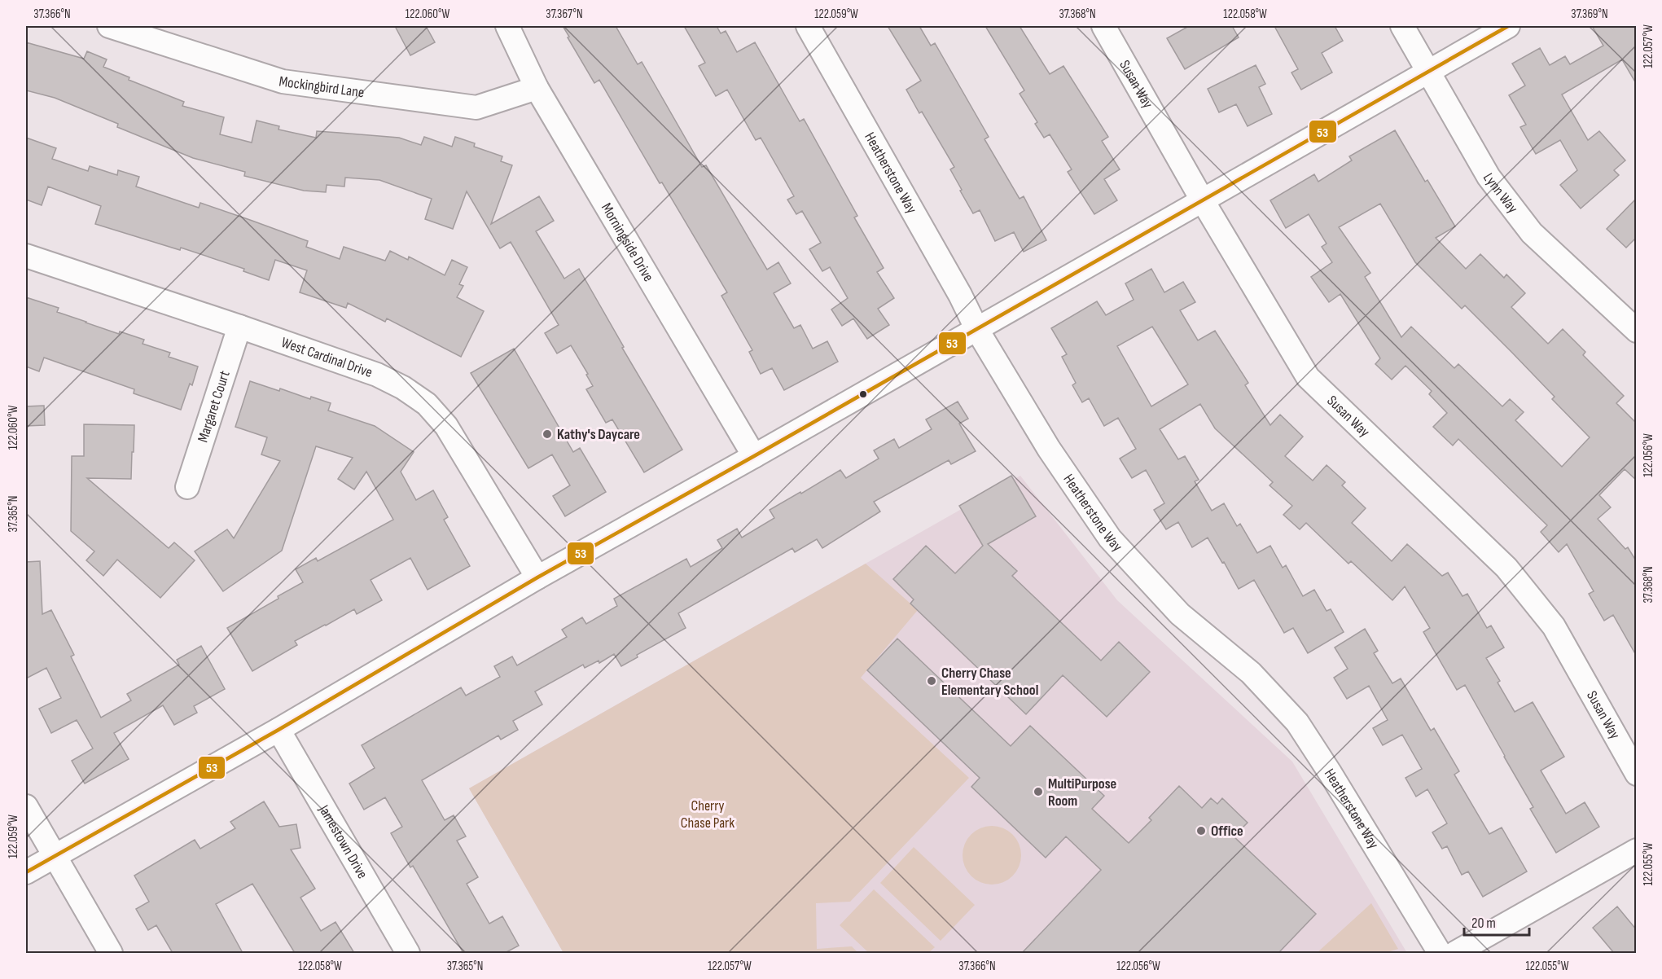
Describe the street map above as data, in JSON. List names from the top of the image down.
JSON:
{
  "streets": {
    "street": [
      "Susan Way",
      "Mockingbird Lane",
      "Heatherstone Way",
      "Lynn Way",
      "Morningside Drive",
      "West Cardinal Drive",
      "Margaret Court",
      "Jamestown Drive"
    ]
  },
  "crossings": [
    ["Mockingbird Lane", "Morningside Drive"],
    ["West Cardinal Drive", "Margaret Court"]
  ],
  "parks": ["Cherry Chase Park"],
  "places": [
    "Kathy's Daycare",
    "Cherry Chase Elementary School",
    "MultiPurpose Room",
    "Office"
  ],
  "lines": ["transit line 53"],
  "scale_bar": "20 m",
  "coordinates": [
    "37.366°N",
    "122.060°W",
    "37.367°N",
    "122.059°W",
    "37.368°N",
    "122.058°W",
    "37.369°N",
    "122.057°W",
    "122.056°W",
    "37.365°N",
    "122.055°W"
  ]
}
